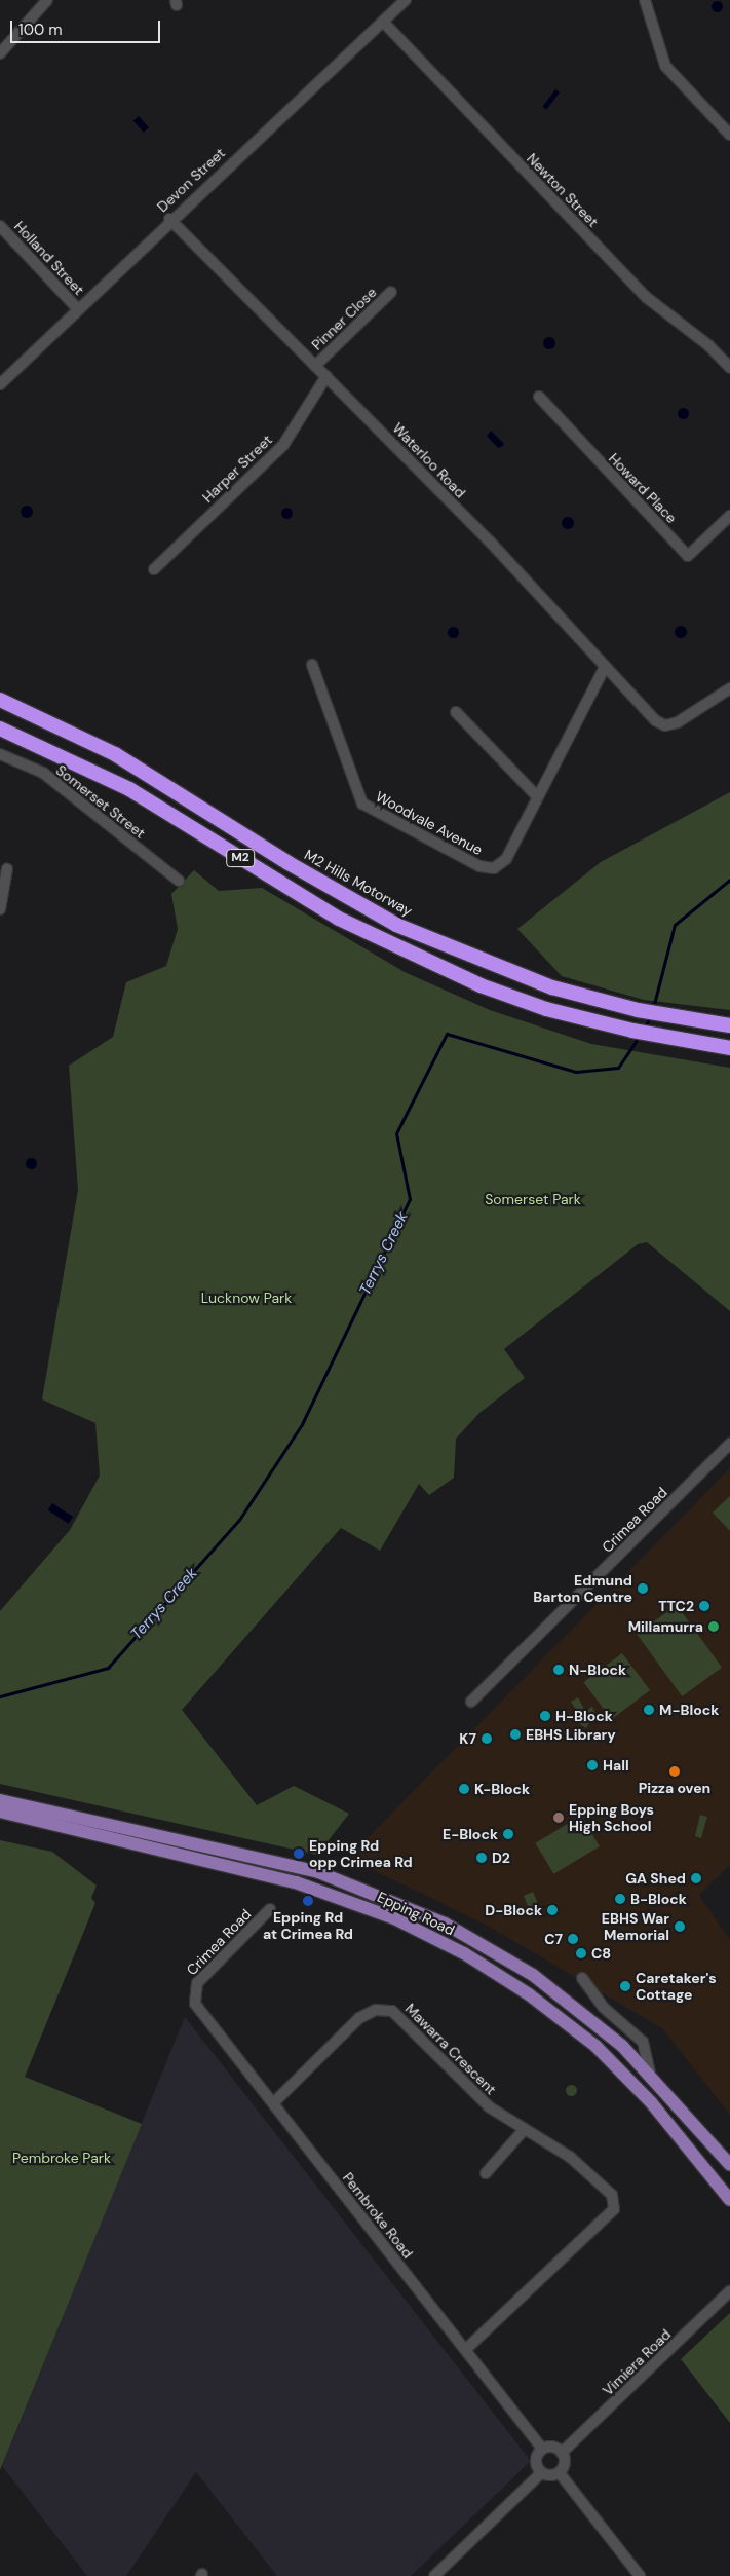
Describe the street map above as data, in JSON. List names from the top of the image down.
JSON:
{
  "streets": {
    "highway": ["M2", "M2 Hills Motorway"],
    "main road": ["Epping Road"],
    "street": [
      "Devon Street",
      "Newton Street",
      "Holland Street",
      "Pinner Close",
      "Waterloo Road",
      "Harper Street",
      "Howard Place",
      "Somerset Street",
      "Woodvale Avenue",
      "Crimea Road",
      "Mawarra Crescent",
      "Pembroke Road",
      "Vimiera Road"
    ]
  },
  "crossings": [
    ["Devon Street", "Newton Street"],
    ["Devon Street", "Holland Street"],
    ["Devon Street", "Waterloo Road"],
    ["Pinner Close", "Waterloo Road"],
    ["Waterloo Road", "Harper Street"],
    ["Waterloo Road", "Woodvale Avenue"],
    ["Crimea Road", "Pembroke Road"],
    ["Mawarra Crescent", "Pembroke Road"],
    ["Pembroke Road", "Vimiera Road"]
  ],
  "water": ["Terrys Creek"],
  "parks": ["Somerset Park", "Lucknow Park", "Pembroke Park"],
  "places": [
    "Edmund Barton Centre",
    "TTC2",
    "Millamurra",
    "N-Block",
    "M-Block",
    "H-Block",
    "EBHS Library",
    "K7",
    "Hall",
    "Pizza oven",
    "K-Block",
    "Epping Boys High School",
    "E-Block",
    "Epping Rd opp Crimea Rd",
    "D2",
    "GA Shed",
    "B-Block",
    "Epping Rd at Crimea Rd",
    "D-Block",
    "EBHS War Memorial",
    "C7",
    "C8",
    "Caretaker's Cottage"
  ],
  "scale_bar": "100 m"
}
